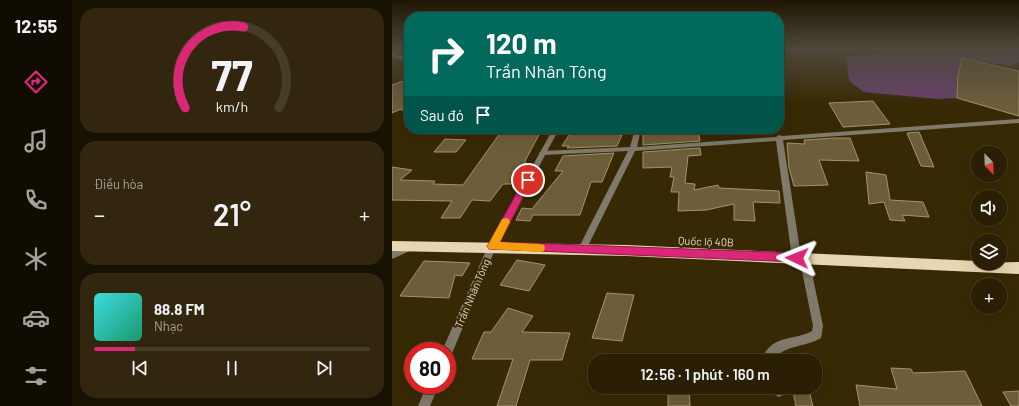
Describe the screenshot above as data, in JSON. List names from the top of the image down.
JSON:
{
  "streets": {
    "highway": ["Quốc lộ 40B"],
    "street": ["Trần Nhân Tông"]
  },
  "crossings": [
    ["Quốc lộ 40B", "Trần Nhân Tông"]
  ],
  "north": "bottom right",
  "page": {
    "tabs": "12:55",
    "turn": ["120 m", "Trần Nhân Tông"],
    "then": "Sau đó",
    "tile": "Điều hòa",
    "map_buttons": "+",
    "heat": ["−", "21°", "+"],
    "song": ["88.8 FM", "Nhạc"],
    "limit": "80",
    "trip": "12:56 · 1 phút · 160 m",
    "gauge": ["77", "km/h"]
  }
}
